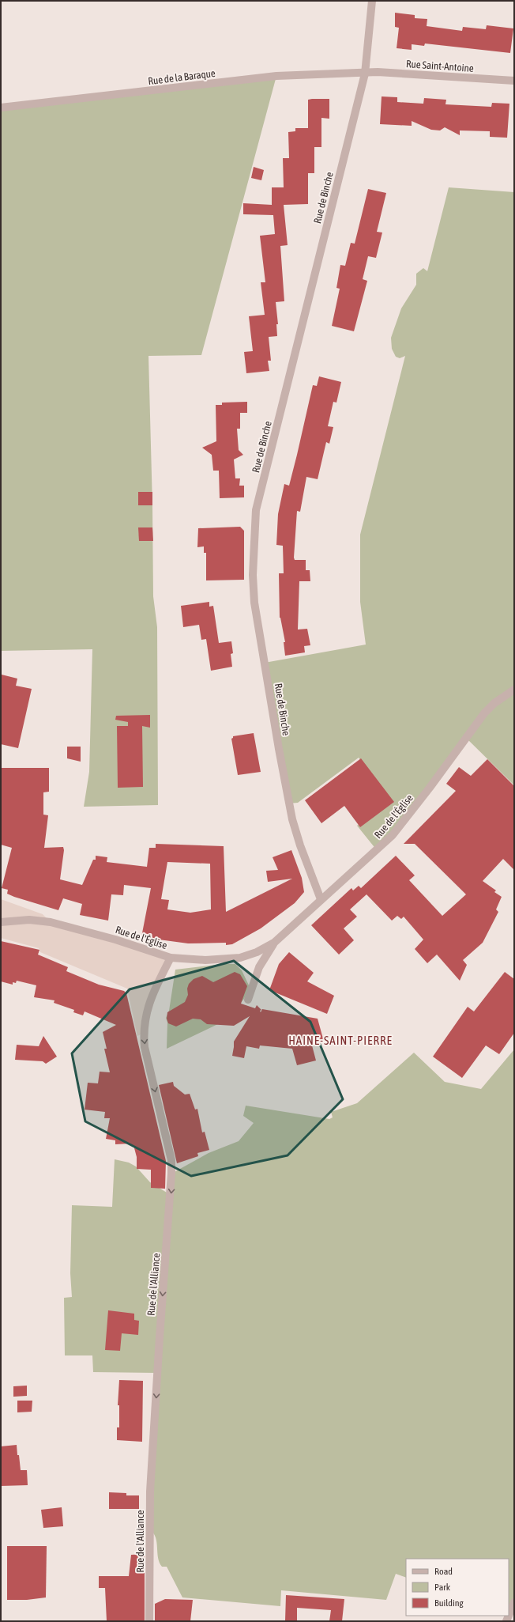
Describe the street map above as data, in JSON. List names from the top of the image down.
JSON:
{
  "streets": {
    "street": [
      "Rue Saint-Antoine",
      "Rue de la Baraque",
      "Rue de Binche",
      "Rue de l'Église",
      "Rue de l'Alliance"
    ]
  },
  "crossings": [
    ["Rue Saint-Antoine", "Rue de la Baraque"],
    ["Rue Saint-Antoine", "Rue de Binche"],
    ["Rue de la Baraque", "Rue de Binche"],
    ["Rue de Binche", "Rue de l'Église"],
    ["Rue de l'Église", "Rue de l'Alliance"]
  ],
  "one_way": ["Rue de l'Alliance"],
  "districts": ["HAINE-SAINT-PIERRE"],
  "legend": ["Road", "Park", "Building"]
}
